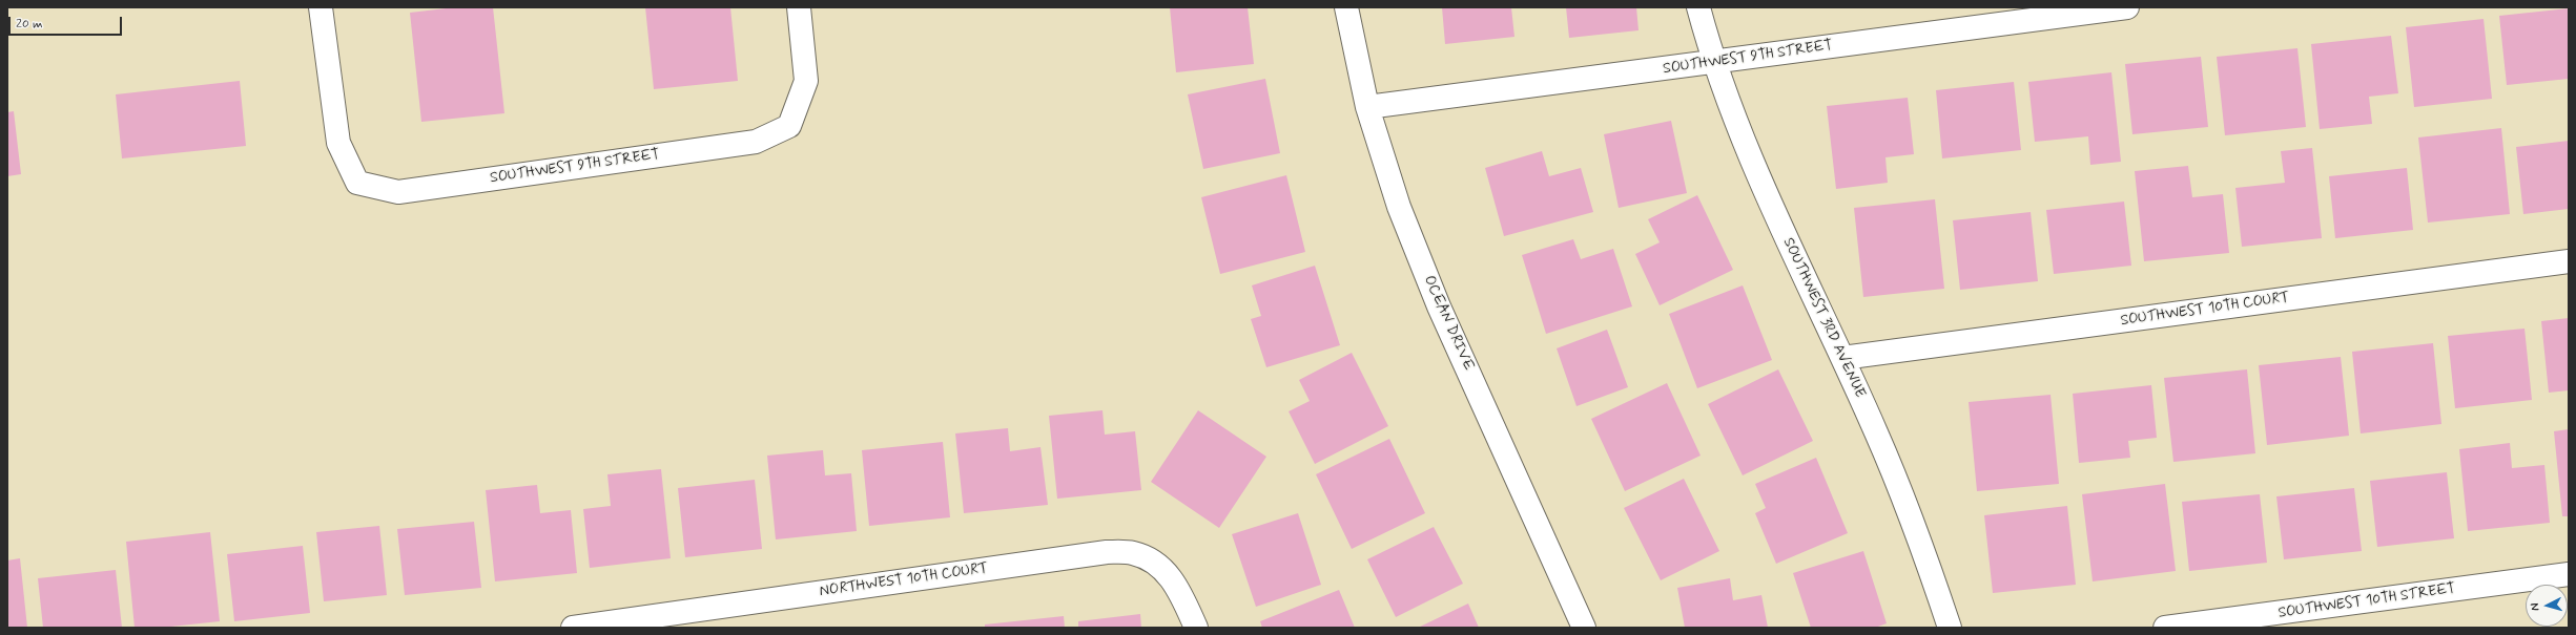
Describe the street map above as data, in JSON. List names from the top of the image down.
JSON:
{
  "streets": {
    "street": [
      "SOUTHWEST 9TH STREET",
      "SOUTHWEST 10TH COURT",
      "SOUTHWEST 3RD AVENUE",
      "OCEAN DRIVE",
      "NORTHWEST 10TH COURT",
      "SOUTHWEST 10TH STREET"
    ]
  },
  "crossings": [
    ["SOUTHWEST 9TH STREET", "SOUTHWEST 3RD AVENUE"],
    ["SOUTHWEST 9TH STREET", "OCEAN DRIVE"],
    ["SOUTHWEST 10TH COURT", "SOUTHWEST 3RD AVENUE"]
  ],
  "scale_bar": "20 m",
  "north": "left"
}
